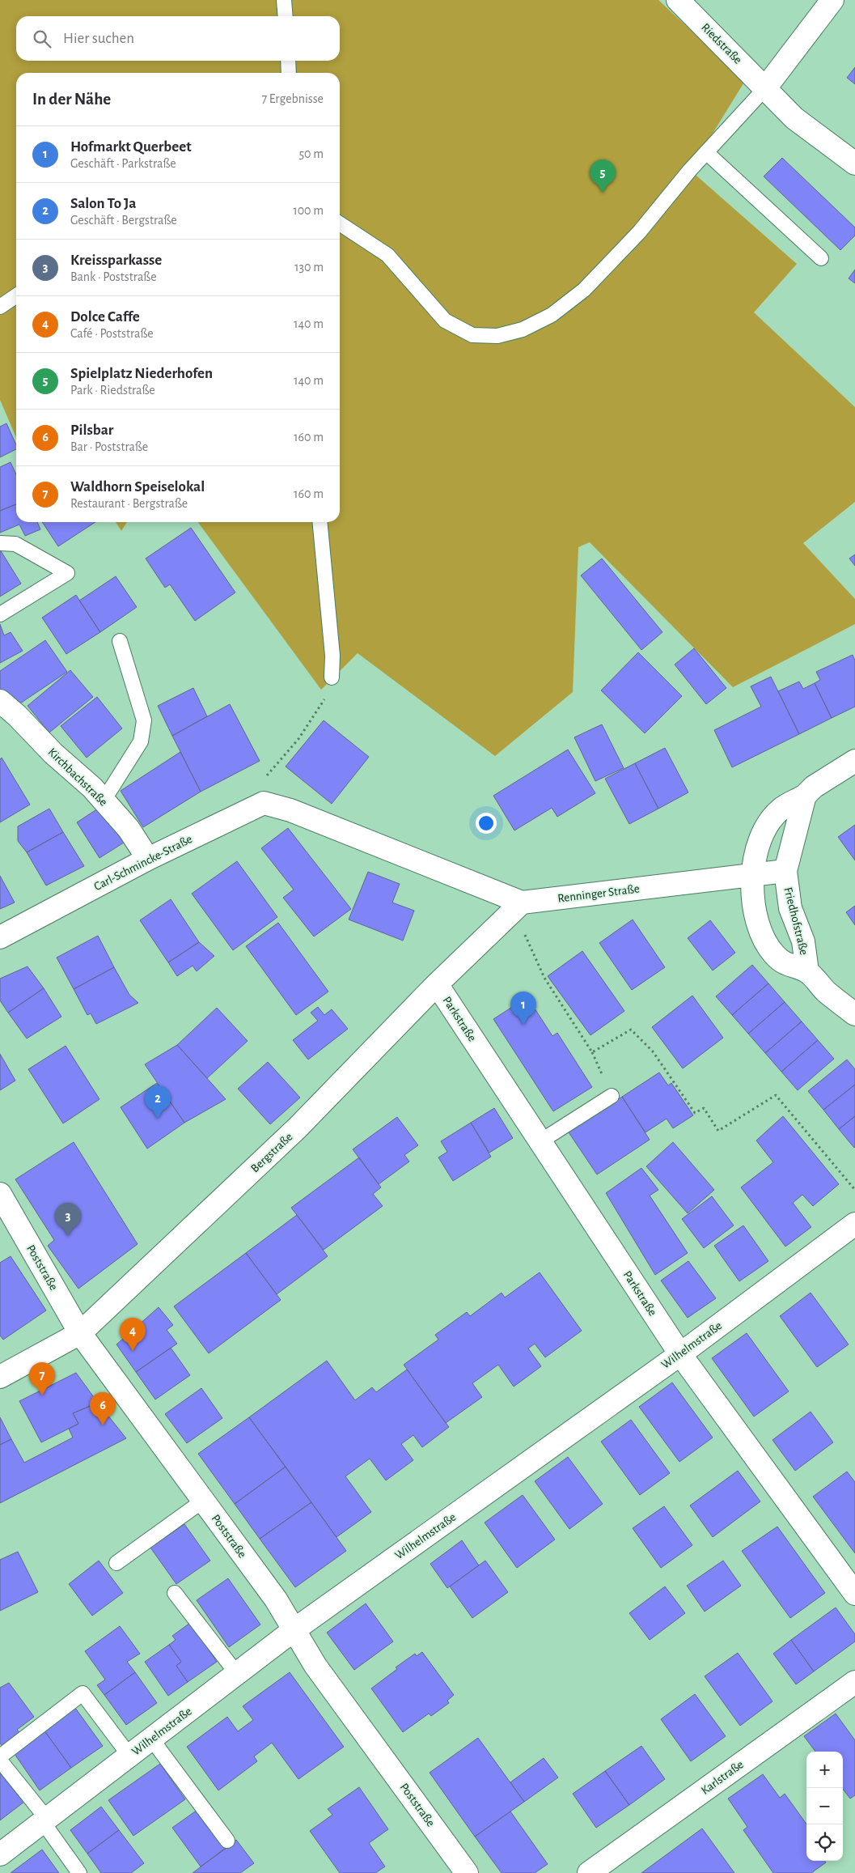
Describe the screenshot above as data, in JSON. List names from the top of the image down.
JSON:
{
  "streets": {
    "street": [
      "Riedstraße",
      "Kirchbachstraße",
      "Carl-Schmincke-Straße",
      "Renninger Straße",
      "Friedhofstraße",
      "Parkstraße",
      "Bergstraße",
      "Poststraße",
      "Wilhelmstraße",
      "Karlstraße"
    ]
  },
  "crossings": [
    ["Kirchbachstraße", "Carl-Schmincke-Straße"],
    ["Carl-Schmincke-Straße", "Renninger Straße"],
    ["Renninger Straße", "Friedhofstraße"],
    ["Renninger Straße", "Bergstraße"],
    ["Parkstraße", "Bergstraße"],
    ["Parkstraße", "Wilhelmstraße"],
    ["Bergstraße", "Poststraße"],
    ["Poststraße", "Wilhelmstraße"]
  ],
  "page": {
    "search": "Hier suchen",
    "heading": ["In der Nähe", "7 Ergebnisse"],
    "list": [
      {
        "mark": "1",
        "name": "Hofmarkt Querbeet",
        "note": "Geschäft · Parkstraße",
        "value": "50 m"
      },
      {
        "mark": "2",
        "name": "Salon To Ja",
        "note": "Geschäft · Bergstraße",
        "value": "100 m"
      },
      {
        "mark": "3",
        "name": "Kreissparkasse",
        "note": "Bank · Poststraße",
        "value": "130 m"
      },
      {
        "mark": "4",
        "name": "Dolce Caffe",
        "note": "Café · Poststraße",
        "value": "140 m"
      },
      {
        "mark": "5",
        "name": "Spielplatz Niederhofen",
        "note": "Park · Riedstraße",
        "value": "140 m"
      },
      {
        "mark": "6",
        "name": "Pilsbar",
        "note": "Bar · Poststraße",
        "value": "160 m"
      },
      {
        "mark": "7",
        "name": "Waldhorn Speiselokal",
        "note": "Restaurant · Bergstraße",
        "value": "160 m"
      }
    ],
    "pins": [
      "5",
      "1",
      "2",
      "3",
      "4",
      "7",
      "6"
    ],
    "map_buttons": ["+", "−"]
  }
}
